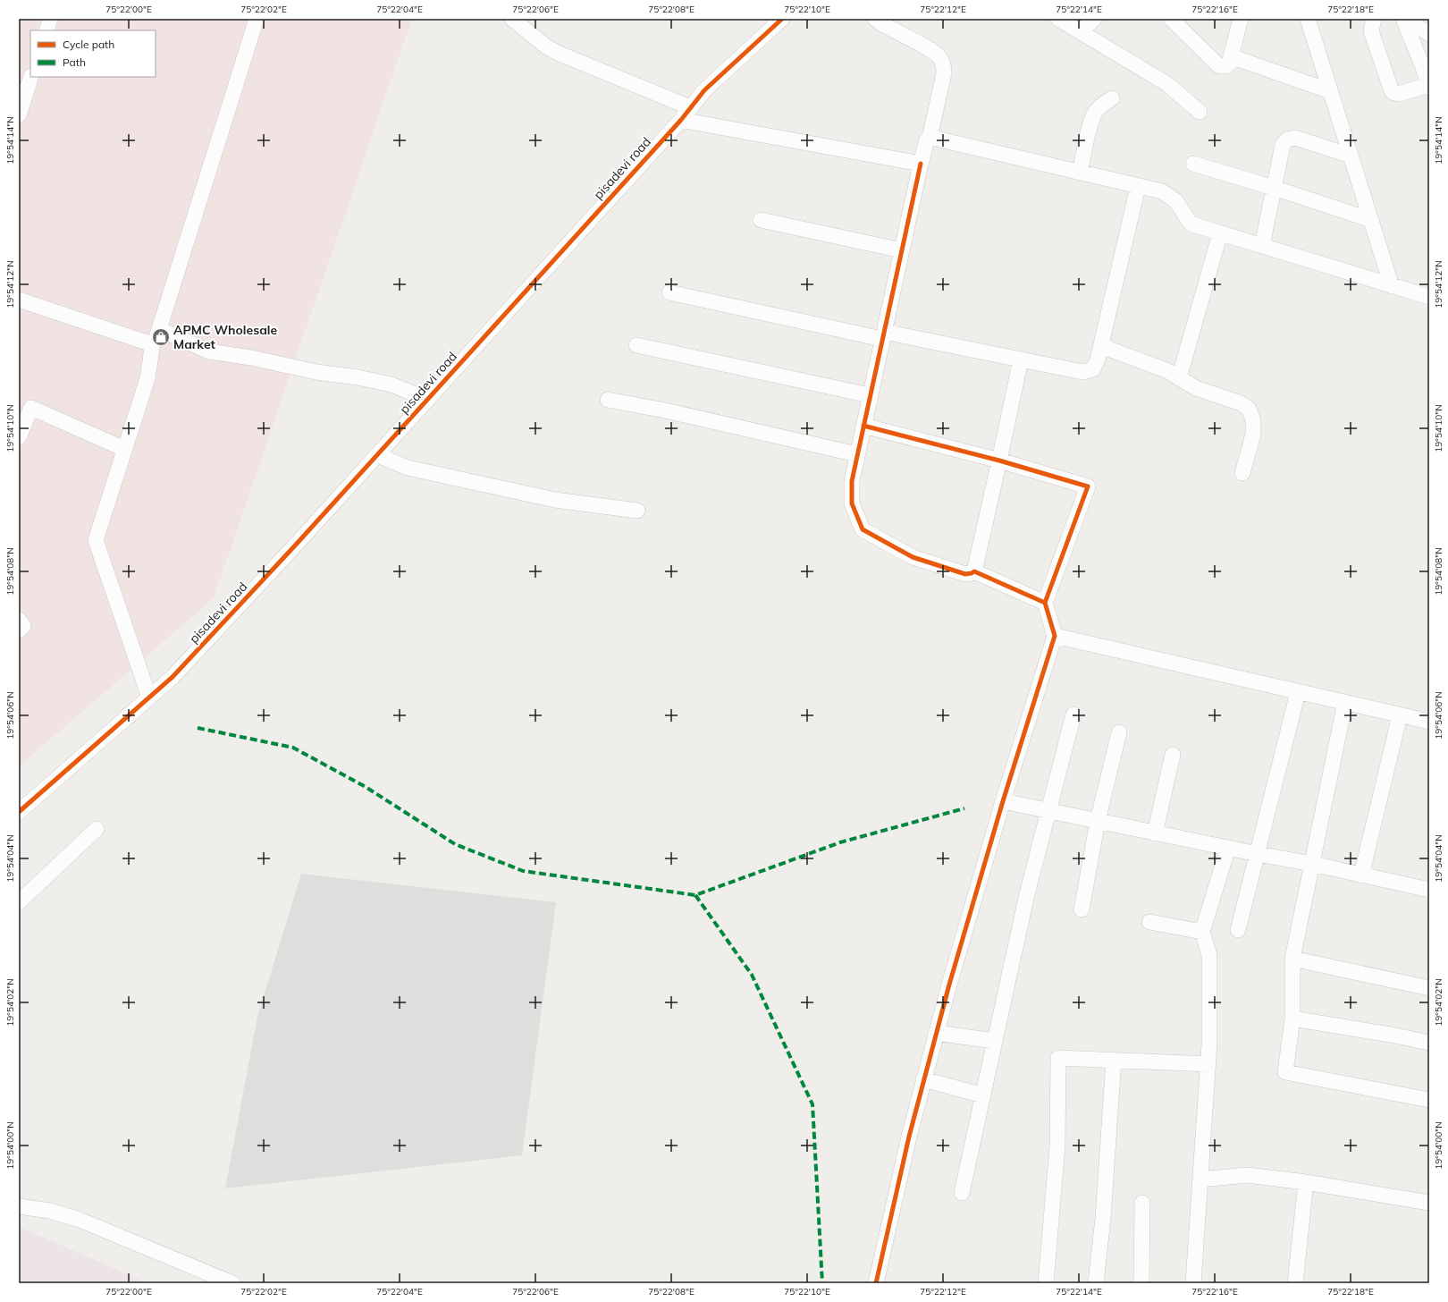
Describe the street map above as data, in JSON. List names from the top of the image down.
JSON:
{
  "streets": {
    "street": ["pisadevi road"]
  },
  "places": {
    "shop": ["APMC Wholesale Market"]
  },
  "legend": ["Cycle path", "Path"],
  "coordinates": [
    "75°22'00\"E",
    "75°22'02\"E",
    "75°22'04\"E",
    "75°22'06\"E",
    "75°22'08\"E",
    "75°22'10\"E",
    "75°22'12\"E",
    "75°22'14\"E",
    "75°22'16\"E",
    "75°22'18\"E",
    "19°54'14\"N",
    "19°54'12\"N",
    "19°54'10\"N",
    "19°54'08\"N",
    "19°54'06\"N",
    "19°54'04\"N",
    "19°54'02\"N",
    "19°54'00\"N"
  ]
}
